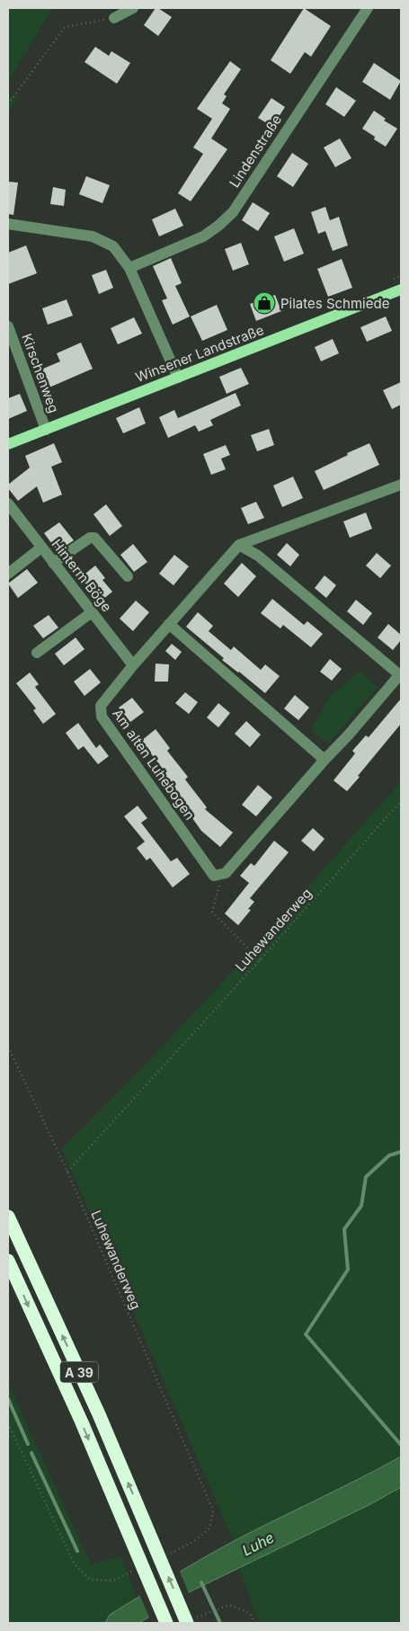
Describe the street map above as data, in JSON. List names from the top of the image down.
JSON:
{
  "streets": {
    "highway": ["A 39"],
    "main road": ["Winsener Landstraße"],
    "street": [
      "Lindenstraße",
      "Kirschenweg",
      "Hinterm Böge",
      "Am alten Luhebogen"
    ],
    "path": ["Luhewanderweg"]
  },
  "crossings": [
    ["Winsener Landstraße", "Kirschenweg"],
    ["Hinterm Böge", "Am alten Luhebogen"]
  ],
  "water": ["Luhe"],
  "places": {
    "shop": ["Pilates Schmiede"]
  }
}
